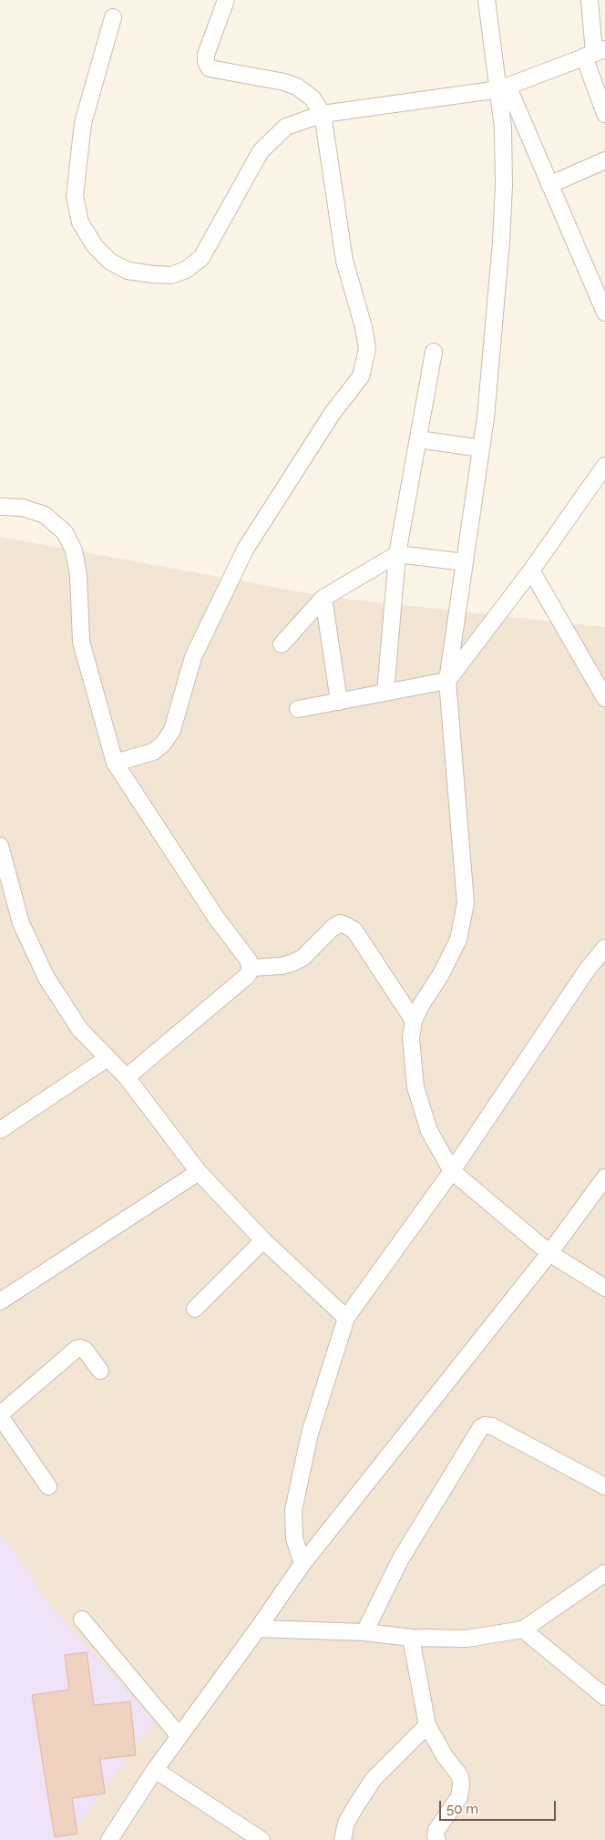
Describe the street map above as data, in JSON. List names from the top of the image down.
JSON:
{
  "scale_bar": "50 m"
}
